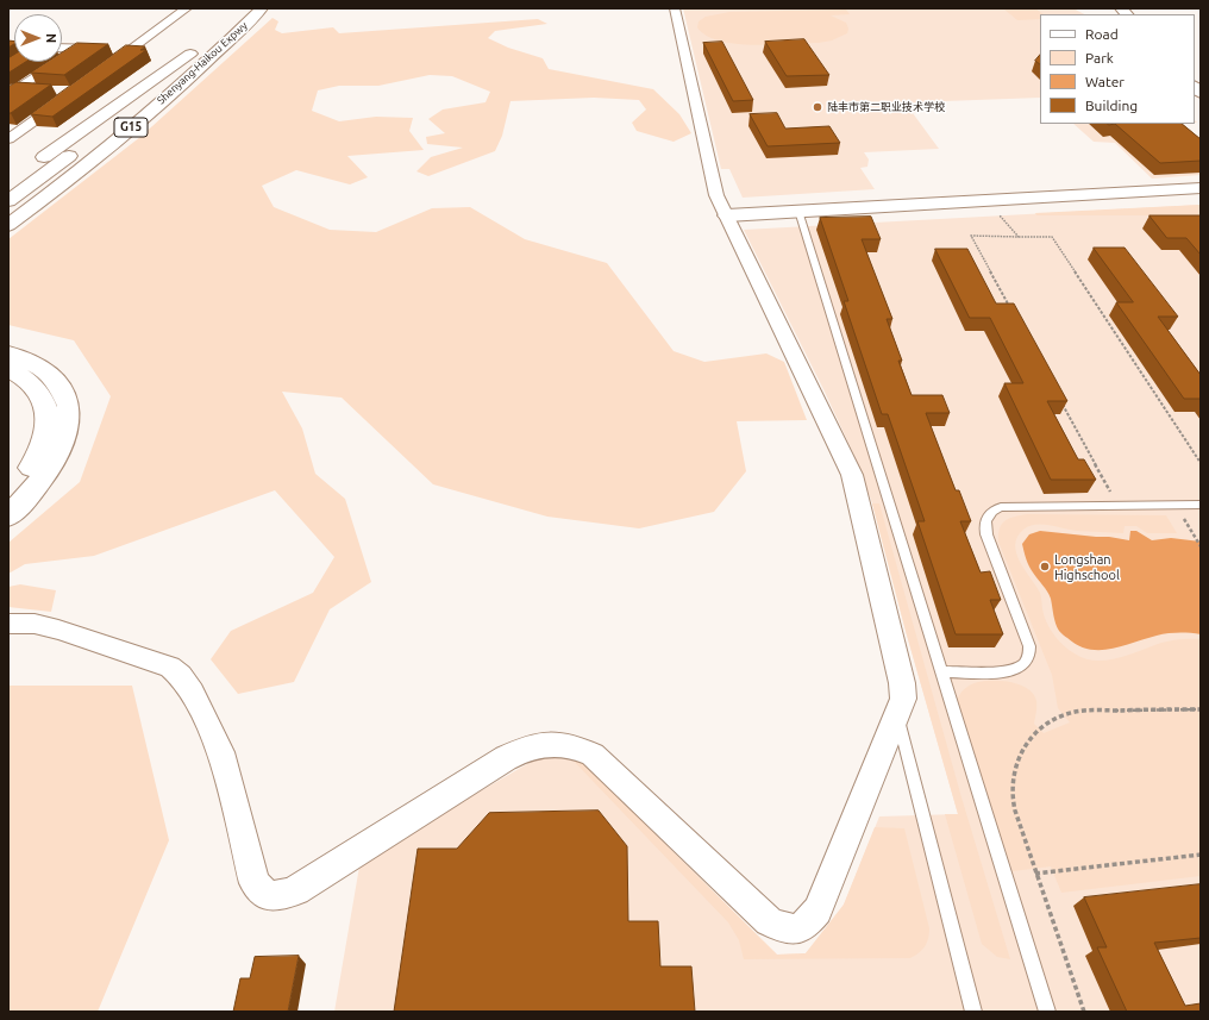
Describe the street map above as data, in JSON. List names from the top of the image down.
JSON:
{
  "streets": {
    "main road": ["Shenyang-Haikou Expwy", "G15"]
  },
  "places": ["陆丰市第二职业技术学校", "Longshan Highschool"],
  "legend": [
    "Road",
    "Park",
    "Water",
    "Building"
  ],
  "north": "right"
}
